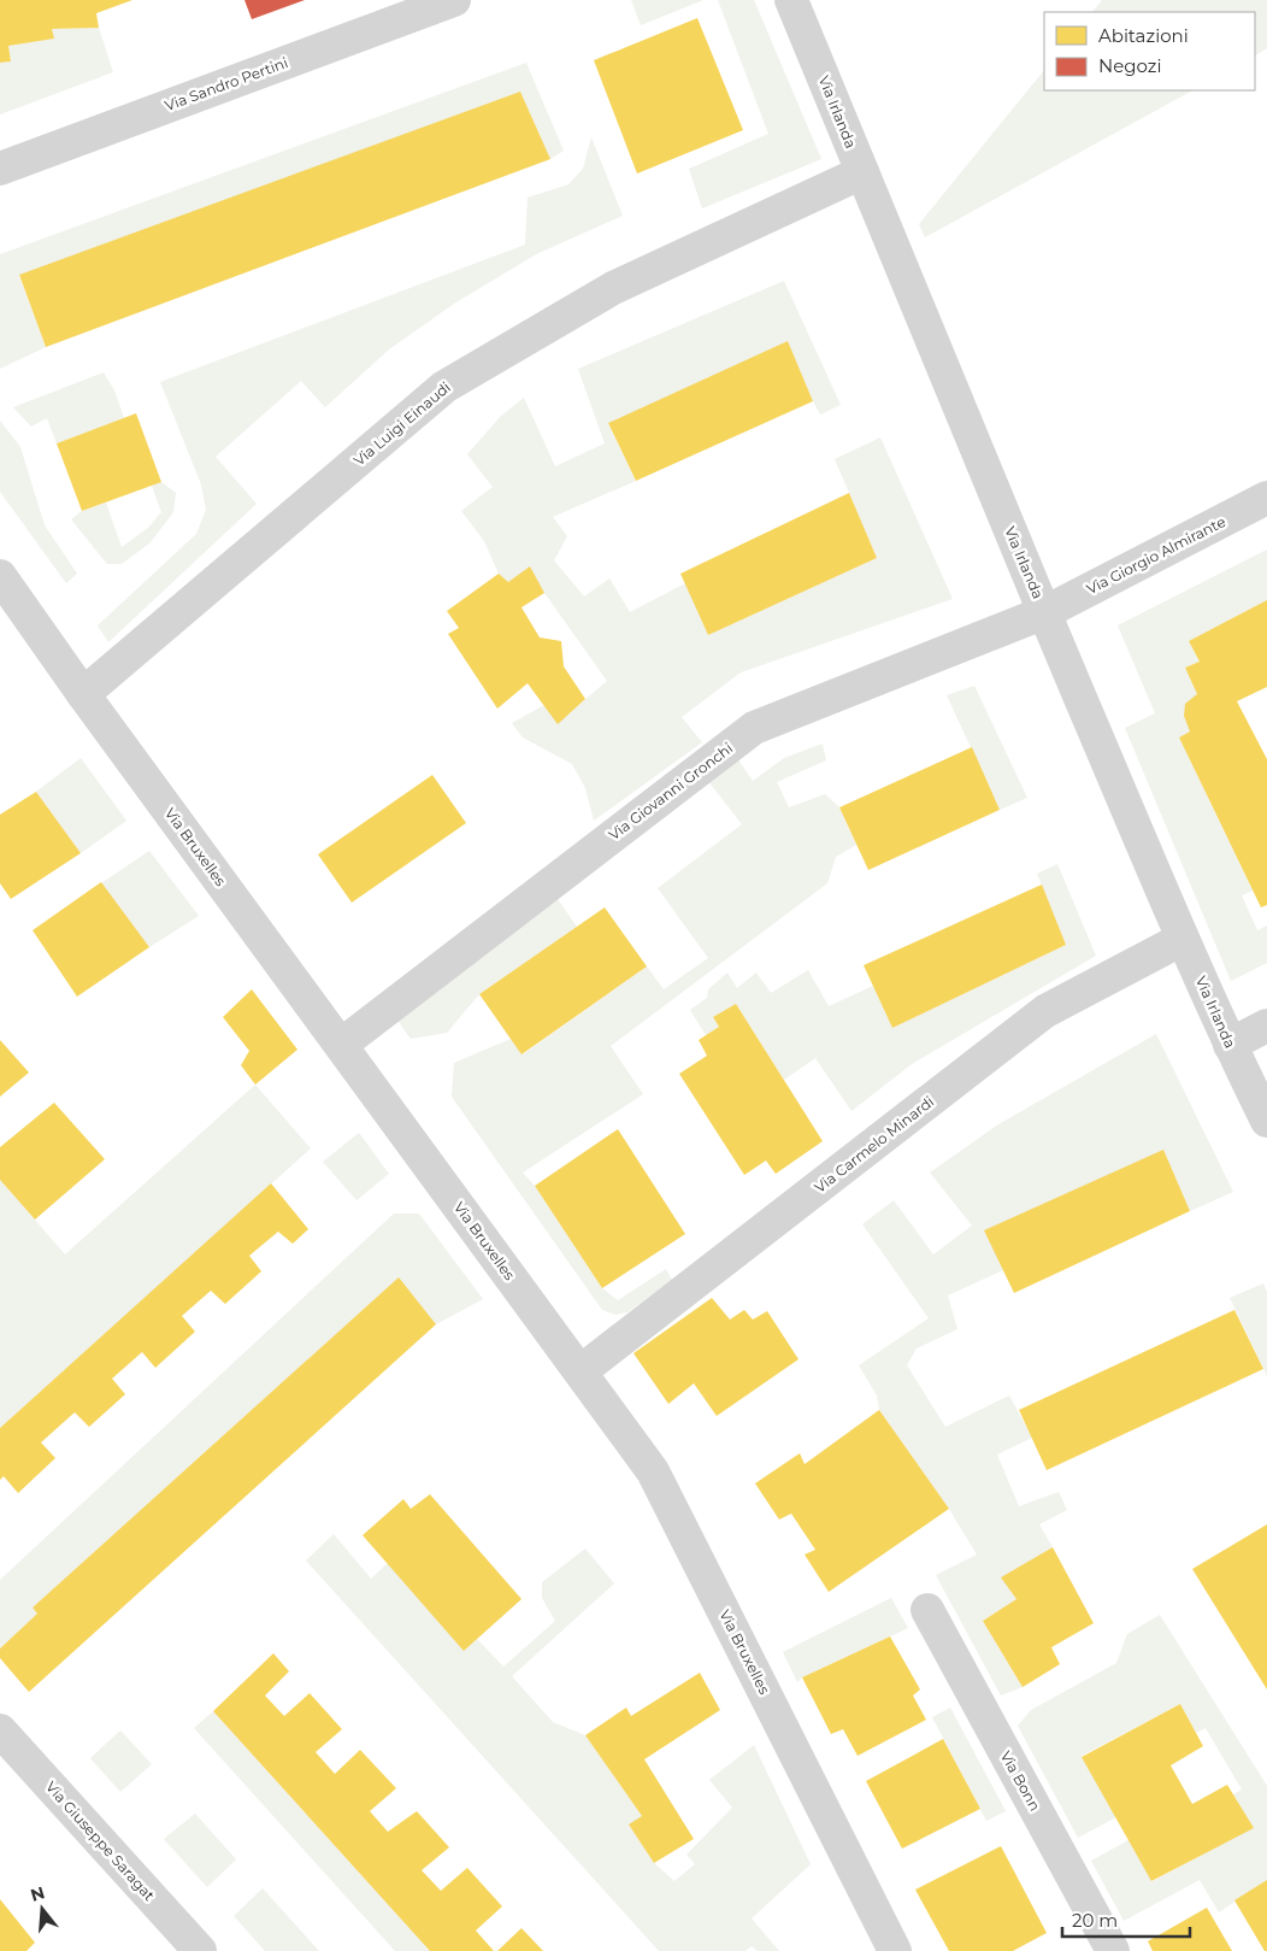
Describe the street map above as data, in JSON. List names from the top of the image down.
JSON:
{
  "streets": {
    "street": [
      "Via Sandro Pertini",
      "Via Irlanda",
      "Via Luigi Einaudi",
      "Via Giorgio Almirante",
      "Via Giovanni Gronchi",
      "Via Bruxelles",
      "Via Carmelo Minardi",
      "Via Bonn",
      "Via Giuseppe Saragat"
    ]
  },
  "crossings": [
    ["Via Irlanda", "Via Luigi Einaudi"],
    ["Via Irlanda", "Via Giorgio Almirante"],
    ["Via Irlanda", "Via Giovanni Gronchi"],
    ["Via Irlanda", "Via Carmelo Minardi"],
    ["Via Luigi Einaudi", "Via Bruxelles"],
    ["Via Giorgio Almirante", "Via Giovanni Gronchi"],
    ["Via Giovanni Gronchi", "Via Bruxelles"],
    ["Via Bruxelles", "Via Carmelo Minardi"]
  ],
  "legend": ["Abitazioni", "Negozi"],
  "scale_bar": "20 m",
  "north": "top"
}
